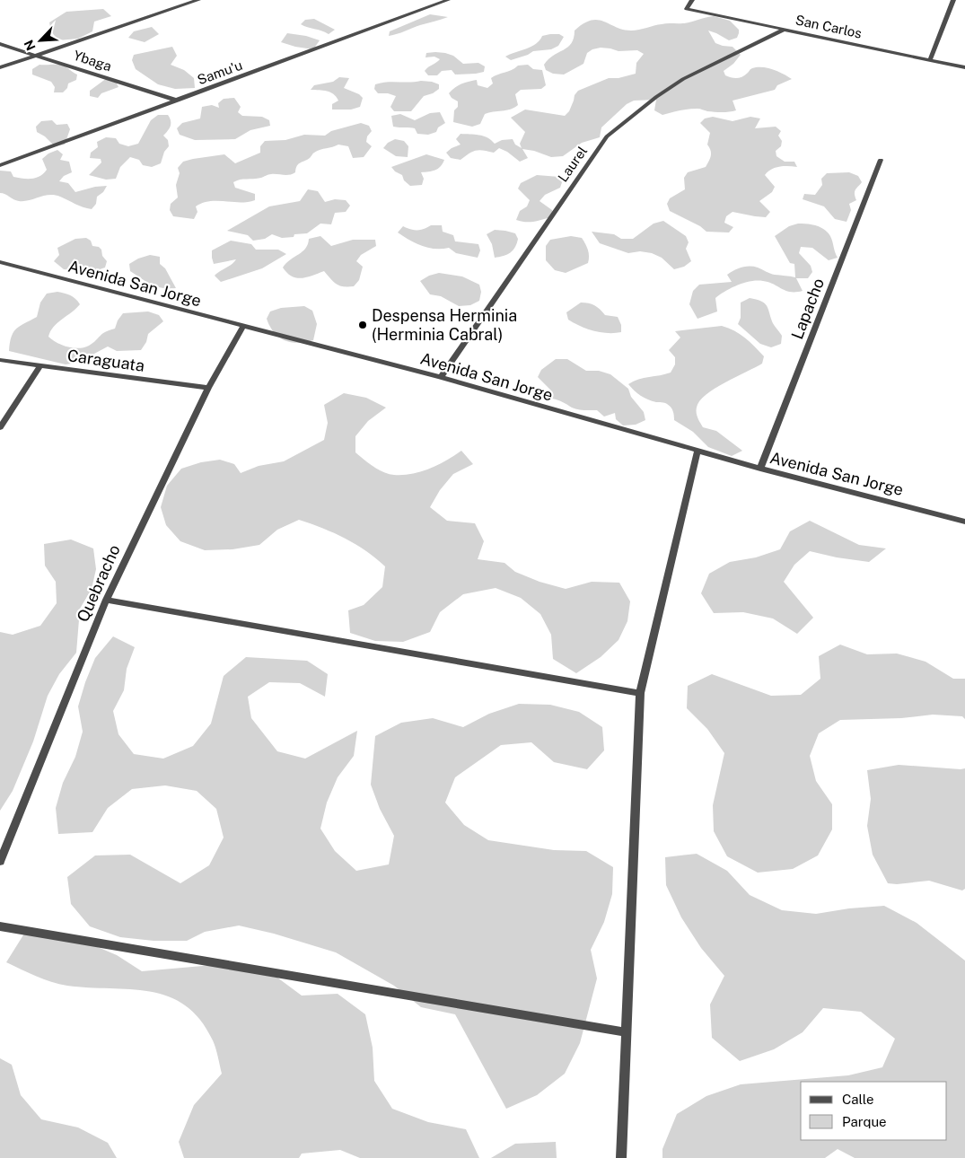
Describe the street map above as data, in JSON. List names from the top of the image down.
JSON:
{
  "streets": {
    "street": [
      "San Carlos",
      "Ybaga",
      "Samu'u",
      "Laurel",
      "Avenida San Jorge",
      "Lapacho",
      "Caraguata",
      "Quebracho"
    ]
  },
  "crossings": [
    ["San Carlos", "Laurel"],
    ["Ybaga", "Samu'u"],
    ["Laurel", "Avenida San Jorge"],
    ["Avenida San Jorge", "Lapacho"],
    ["Avenida San Jorge", "Quebracho"],
    ["Caraguata", "Quebracho"]
  ],
  "places": ["Despensa Herminia (Herminia Cabral)"],
  "legend": ["Calle", "Parque"],
  "north": "bottom left"
}
